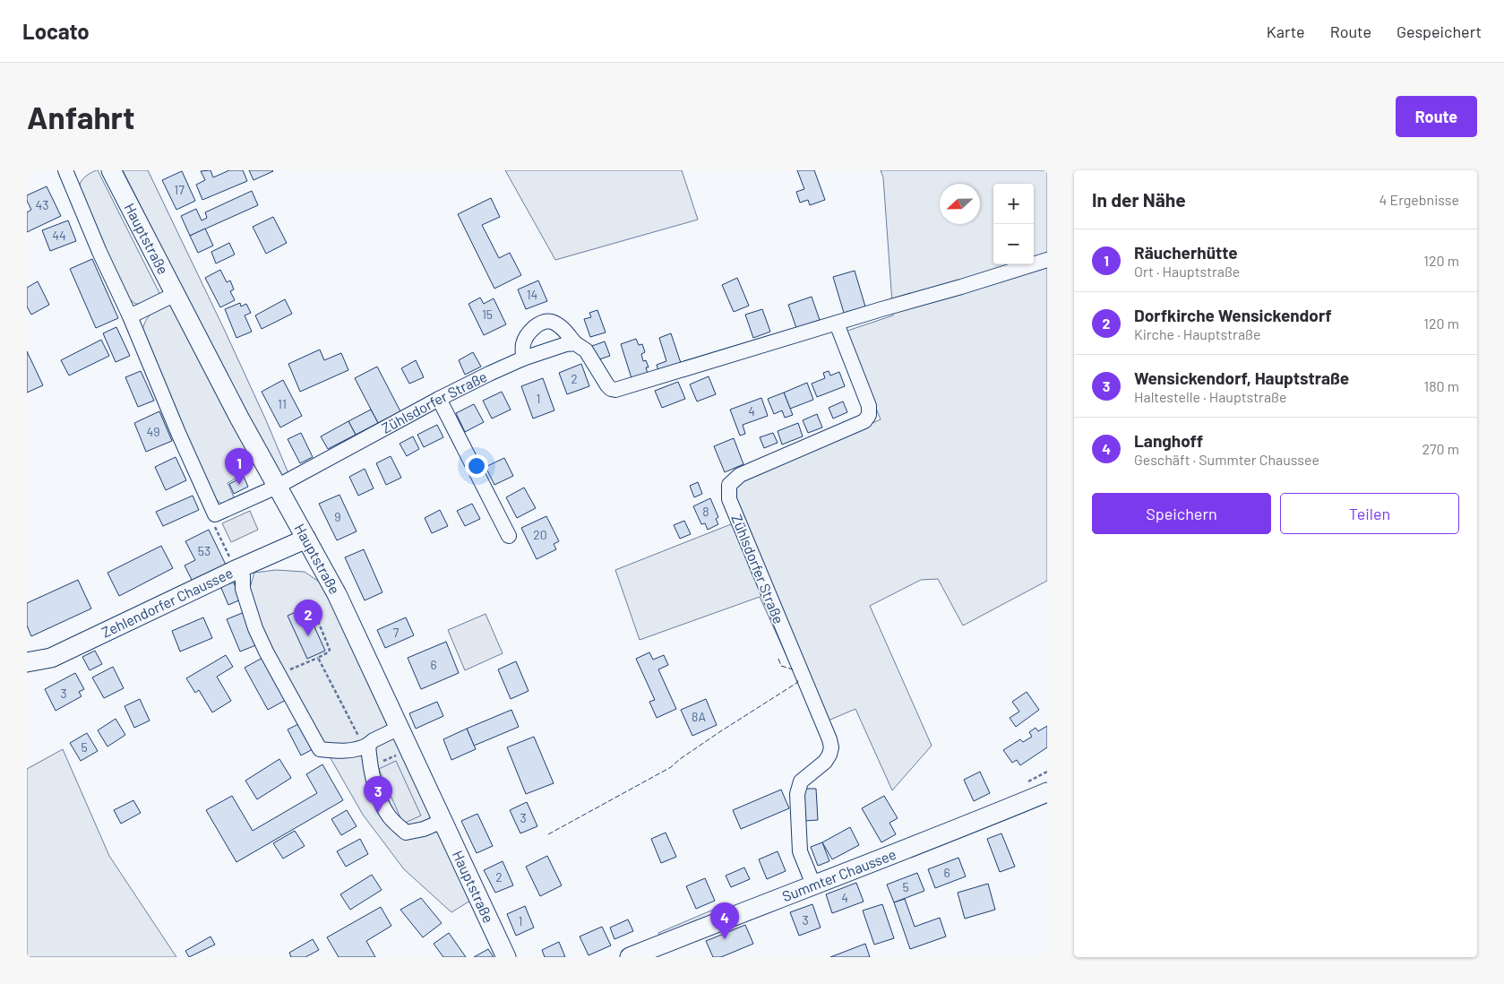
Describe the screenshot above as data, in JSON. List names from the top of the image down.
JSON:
{
  "streets": {
    "main road": ["Hauptstraße", "Zehlendorfer Chaussee", "Summter Chaussee"],
    "street": ["Zühlsdorfer Straße"]
  },
  "crossings": [
    ["Hauptstraße", "Zühlsdorfer Straße"],
    ["Hauptstraße", "Zehlendorfer Chaussee"],
    ["Zühlsdorfer Straße", "Summter Chaussee"]
  ],
  "house_numbers": [
    "17",
    "43",
    "44",
    "14",
    "15",
    "2",
    "1",
    "11",
    "4",
    "49",
    "8",
    "9",
    "20",
    "53",
    "7",
    "6",
    "3",
    "8A",
    "5",
    "3",
    "6",
    "2",
    "5",
    "4",
    "3",
    "1"
  ],
  "north": "left",
  "page": {
    "header": "Locato",
    "nav": ["Karte", "Route", "Gespeichert"],
    "buttons": [
      "Route",
      ["Speichern", "Teilen"]
    ],
    "title": "Anfahrt",
    "heading": ["In der Nähe", "4 Ergebnisse"],
    "map_buttons": ["+", "−"],
    "list": [
      {
        "mark": "1",
        "name": "Räucherhütte",
        "note": "Ort · Hauptstraße",
        "value": "120 m"
      },
      {
        "mark": "2",
        "name": "Dorfkirche Wensickendorf",
        "note": "Kirche · Hauptstraße",
        "value": "120 m"
      },
      {
        "mark": "3",
        "name": "Wensickendorf, Hauptstraße",
        "note": "Haltestelle · Hauptstraße",
        "value": "180 m"
      },
      {
        "mark": "4",
        "name": "Langhoff",
        "note": "Geschäft · Summter Chaussee",
        "value": "270 m"
      }
    ],
    "pins": [
      "1",
      "2",
      "3",
      "4"
    ]
  }
}
